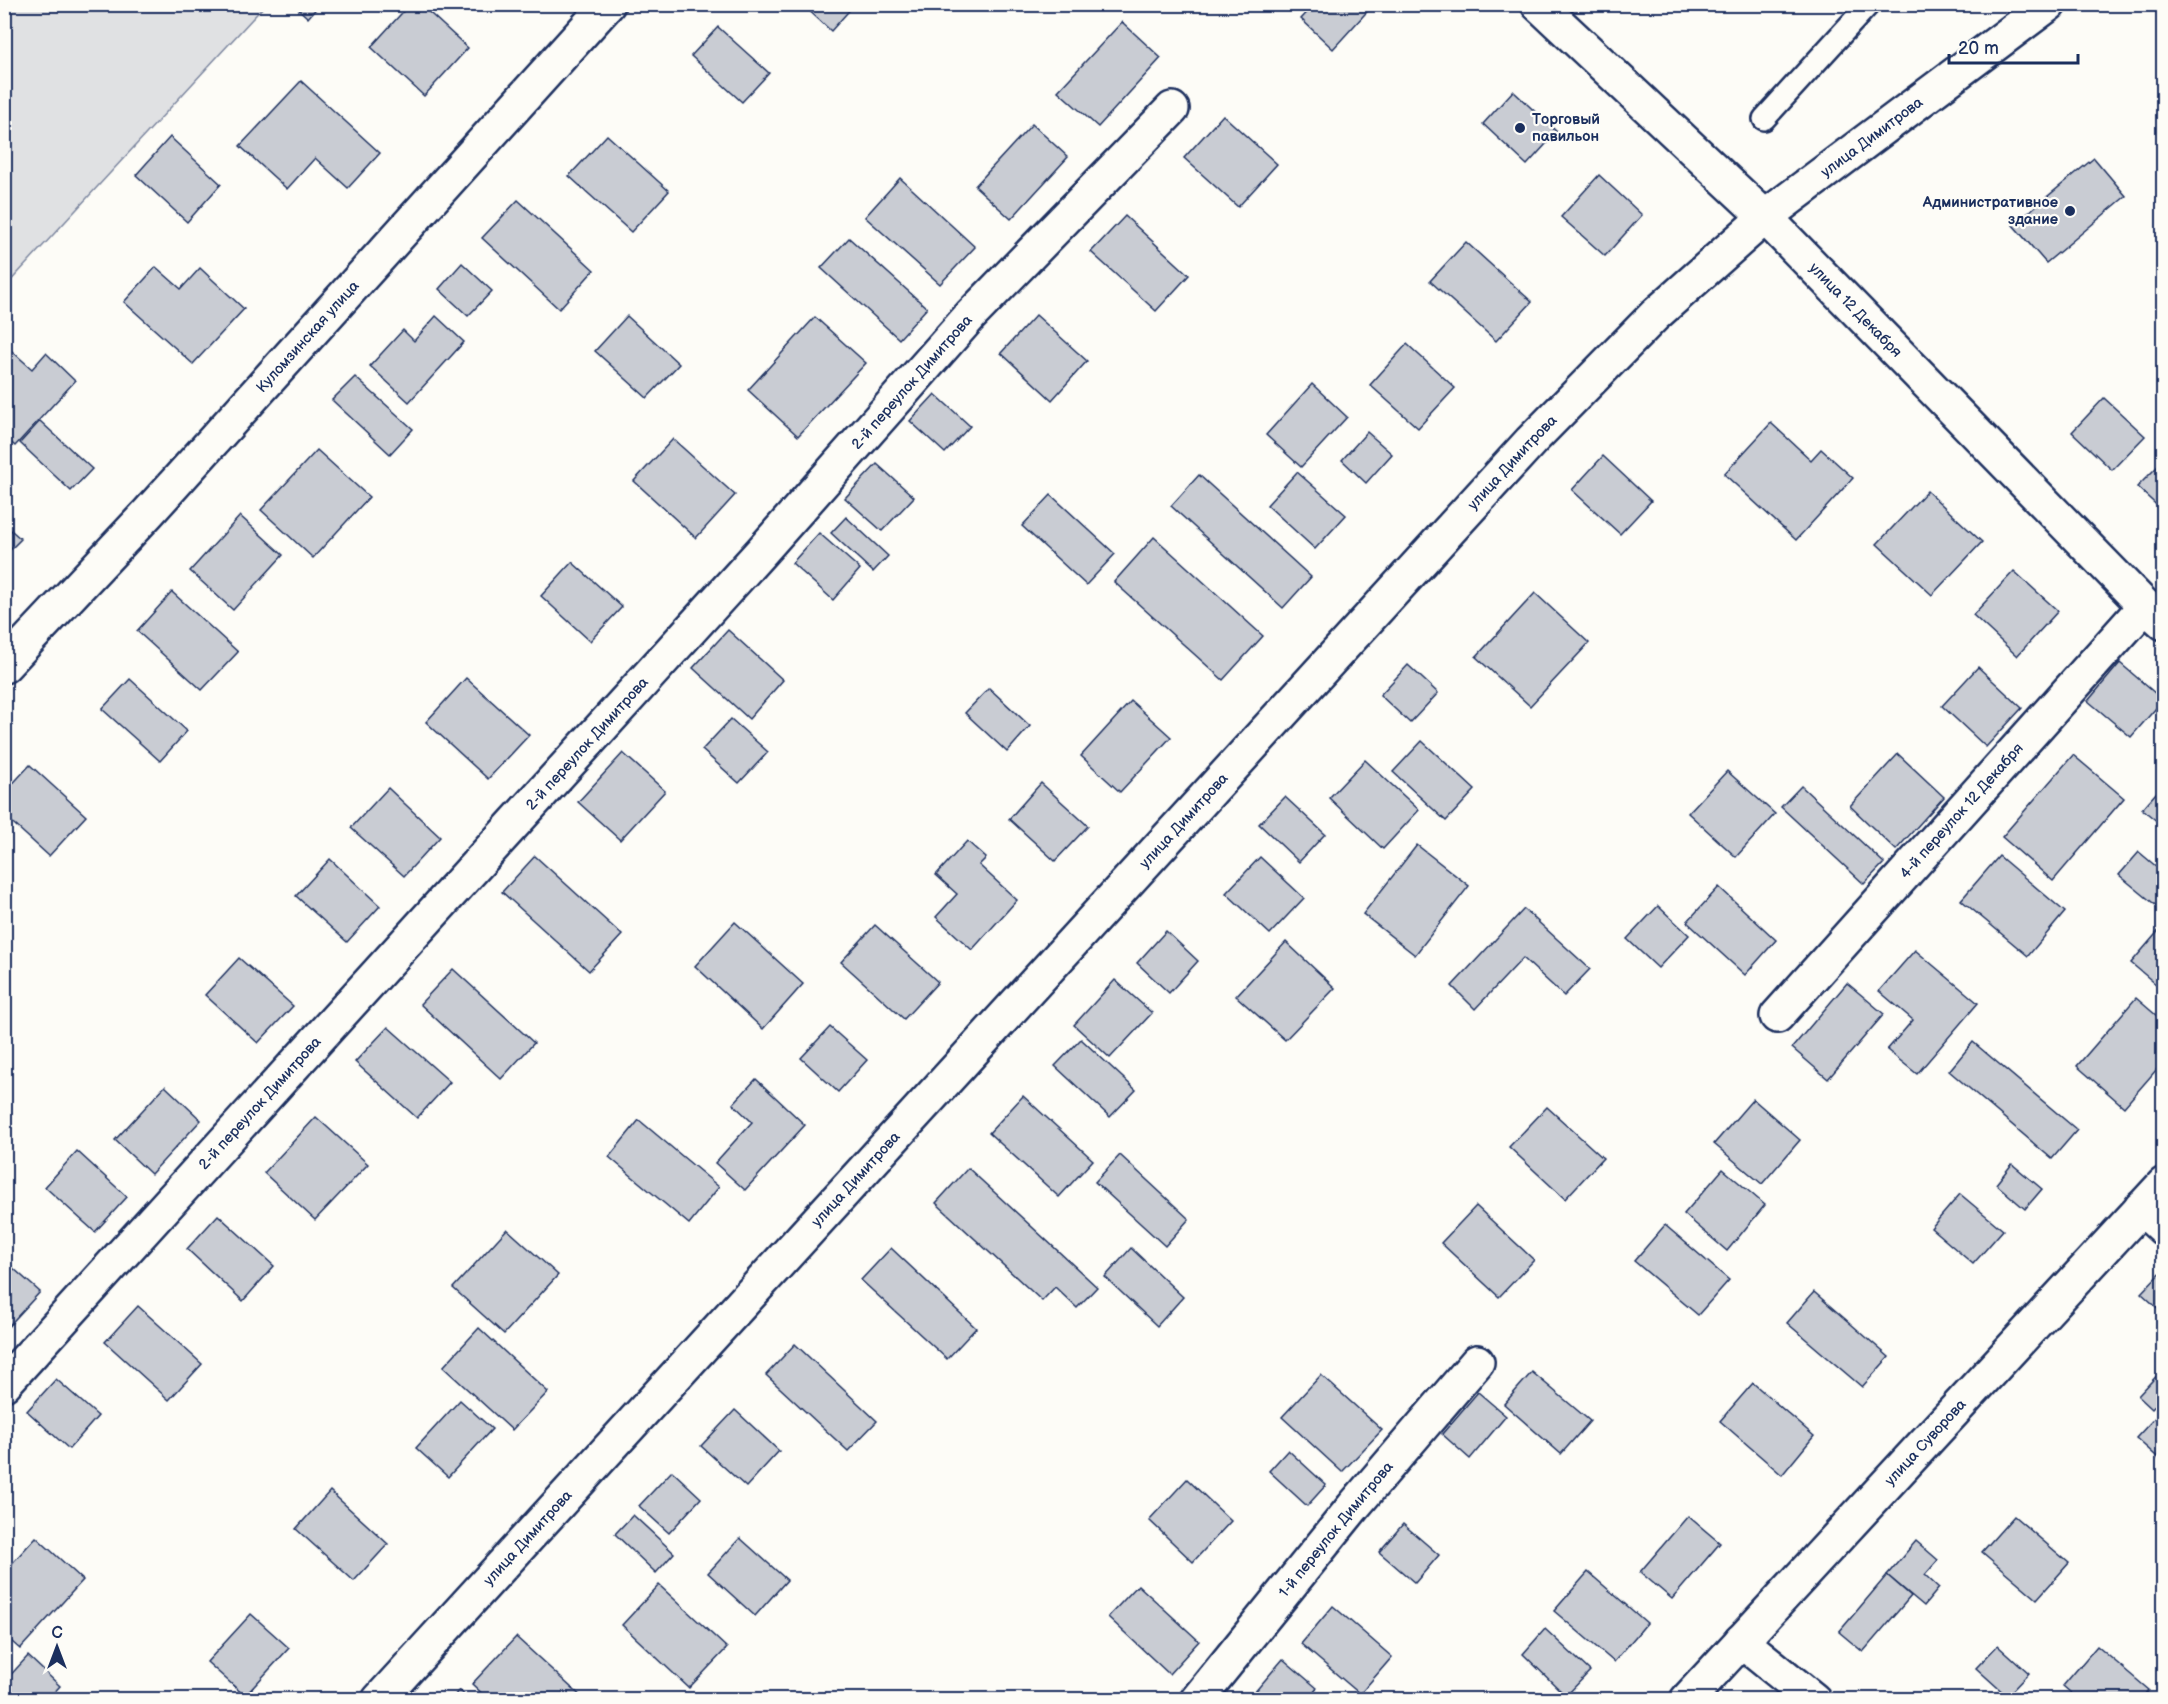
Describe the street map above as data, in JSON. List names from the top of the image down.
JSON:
{
  "streets": {
    "main road": [
      "улица Димитрова",
      "улица 12 Декабря",
      "Куломзинская улица",
      "2-й переулок Димитрова",
      "4-й переулок 12 Декабря",
      "улица Суворова",
      "1-й переулок Димитрова"
    ]
  },
  "crossings": [
    ["улица Димитрова", "улица 12 Декабря"],
    ["улица 12 Декабря", "4-й переулок 12 Декабря"]
  ],
  "places": ["Торговый павильон", "Административное здание"],
  "scale_bar": "20 m",
  "north": "top"
}
